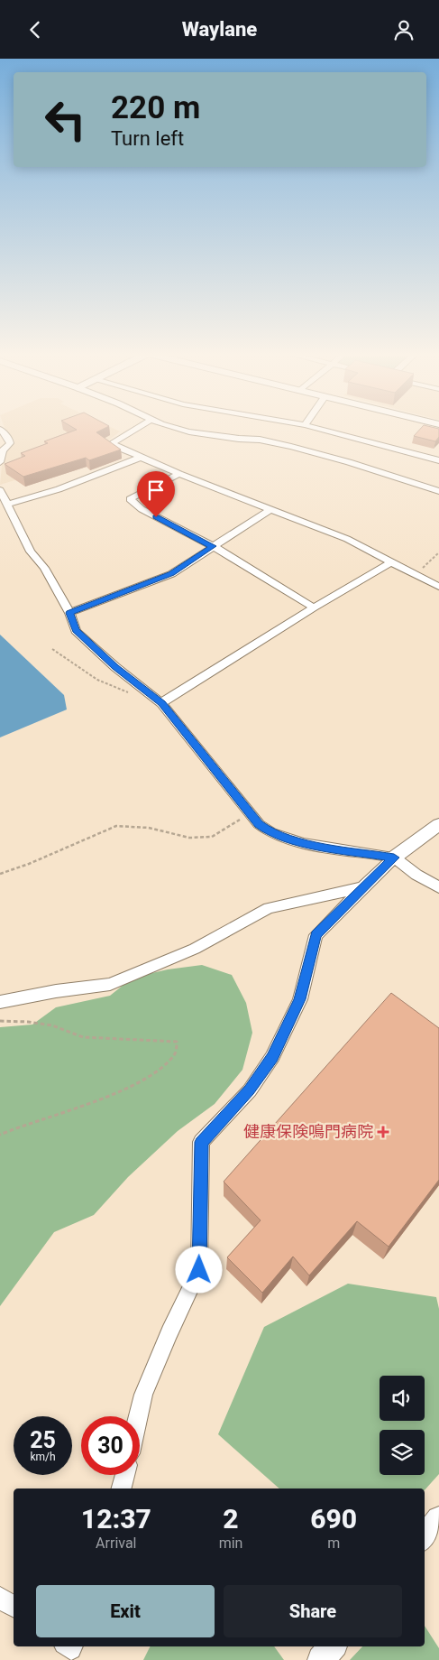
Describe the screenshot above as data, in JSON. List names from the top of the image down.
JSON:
{
  "places": {
    "health": ["健康保険鳴門病院"]
  },
  "page": {
    "header": "Waylane",
    "turn": ["220 m", "Turn left"],
    "speed": "25 km/h",
    "limit": "30",
    "eta": [
      "12:37",
      "Arrival",
      "2",
      "min",
      "690",
      "m"
    ],
    "buttons": ["Exit", "Share"]
  }
}
